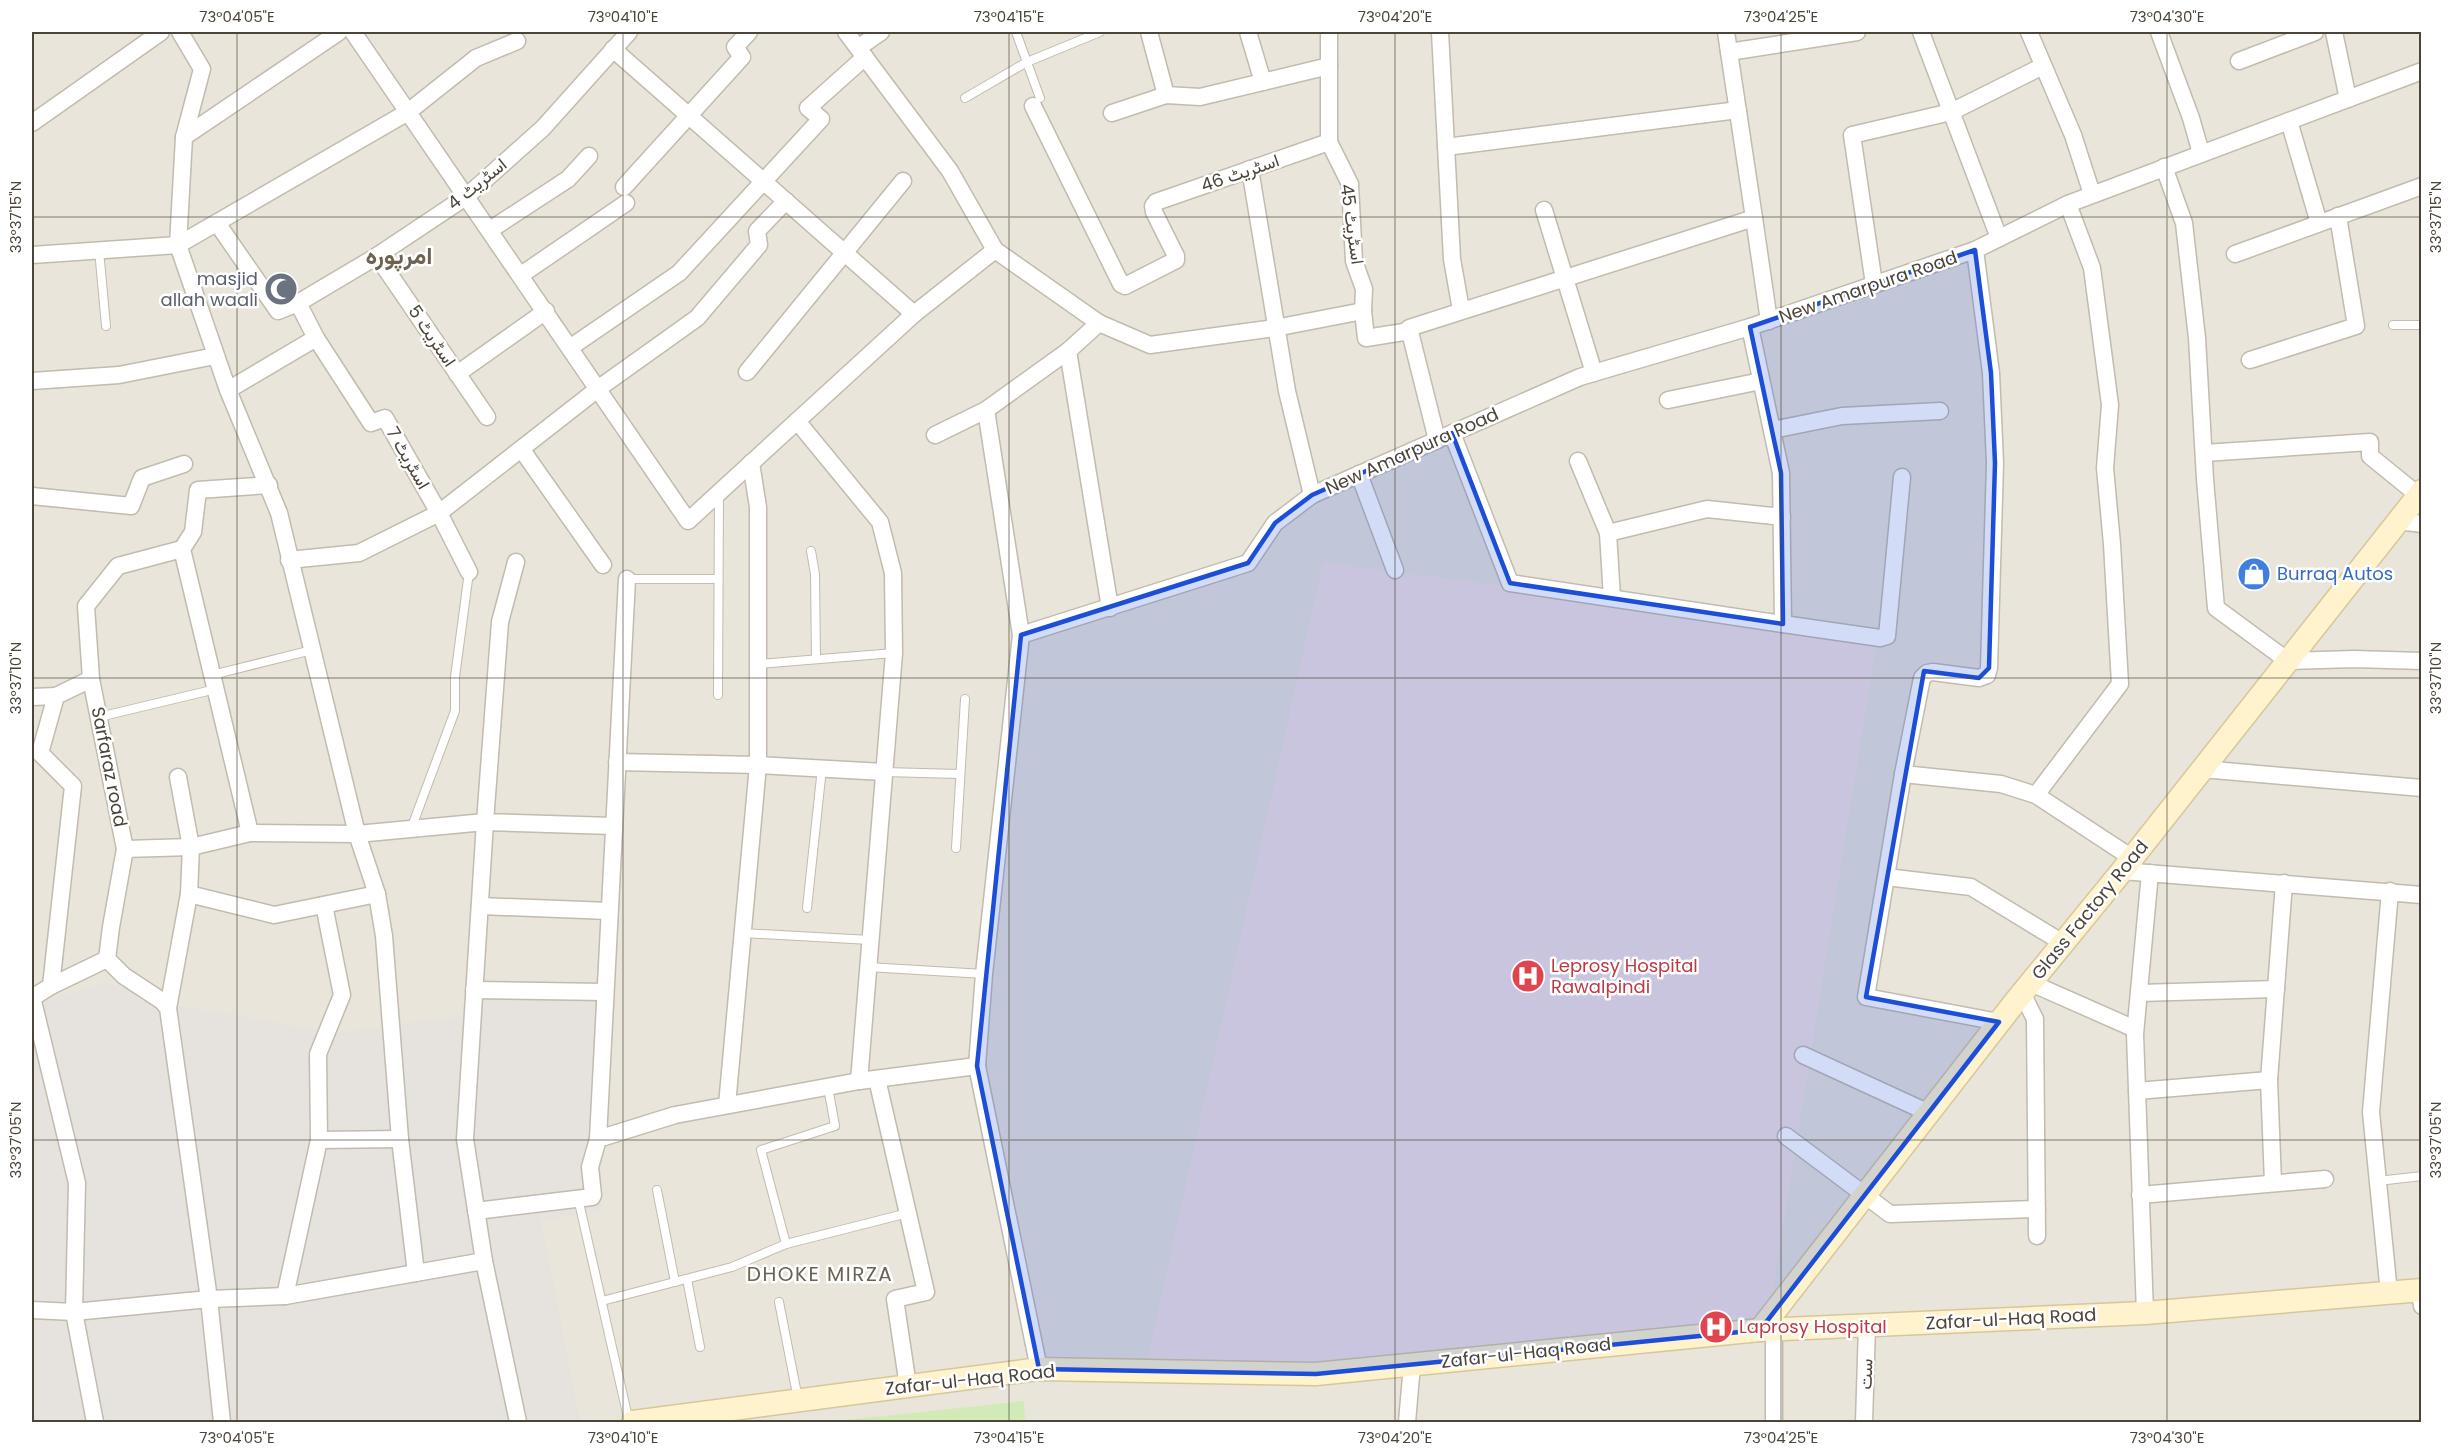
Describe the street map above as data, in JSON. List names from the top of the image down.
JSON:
{
  "streets": {
    "street": [
      "اسٹریٹ 46",
      "اسٹریٹ 4",
      "اسٹریٹ 45",
      "New Amarpura Road",
      "اسٹریٹ 5",
      "اسٹریٹ 7",
      "Sarfaraz road",
      "Glass Factory Road",
      "Zafar-ul-Haq Road",
      "ست"
    ]
  },
  "crossings": [
    ["اسٹریٹ 46", "اسٹریٹ 45"],
    ["اسٹریٹ 4", "اسٹریٹ 5"],
    ["اسٹریٹ 4", "اسٹریٹ 7"],
    ["Glass Factory Road", "Zafar-ul-Haq Road"],
    ["Zafar-ul-Haq Road", "ست"]
  ],
  "districts": ["امرپورہ", "DHOKE MIRZA"],
  "places": {
    "mosque": ["masjid allah waali"],
    "shop": ["Burraq Autos"],
    "hospital": ["Leprosy Hospital Rawalpindi", "Laprosy Hospital"]
  },
  "coordinates": [
    "73°04'05\"E",
    "73°04'10\"E",
    "73°04'15\"E",
    "73°04'20\"E",
    "73°04'25\"E",
    "73°04'30\"E",
    "33°37'15\"N",
    "33°37'10\"N",
    "33°37'05\"N"
  ]
}
